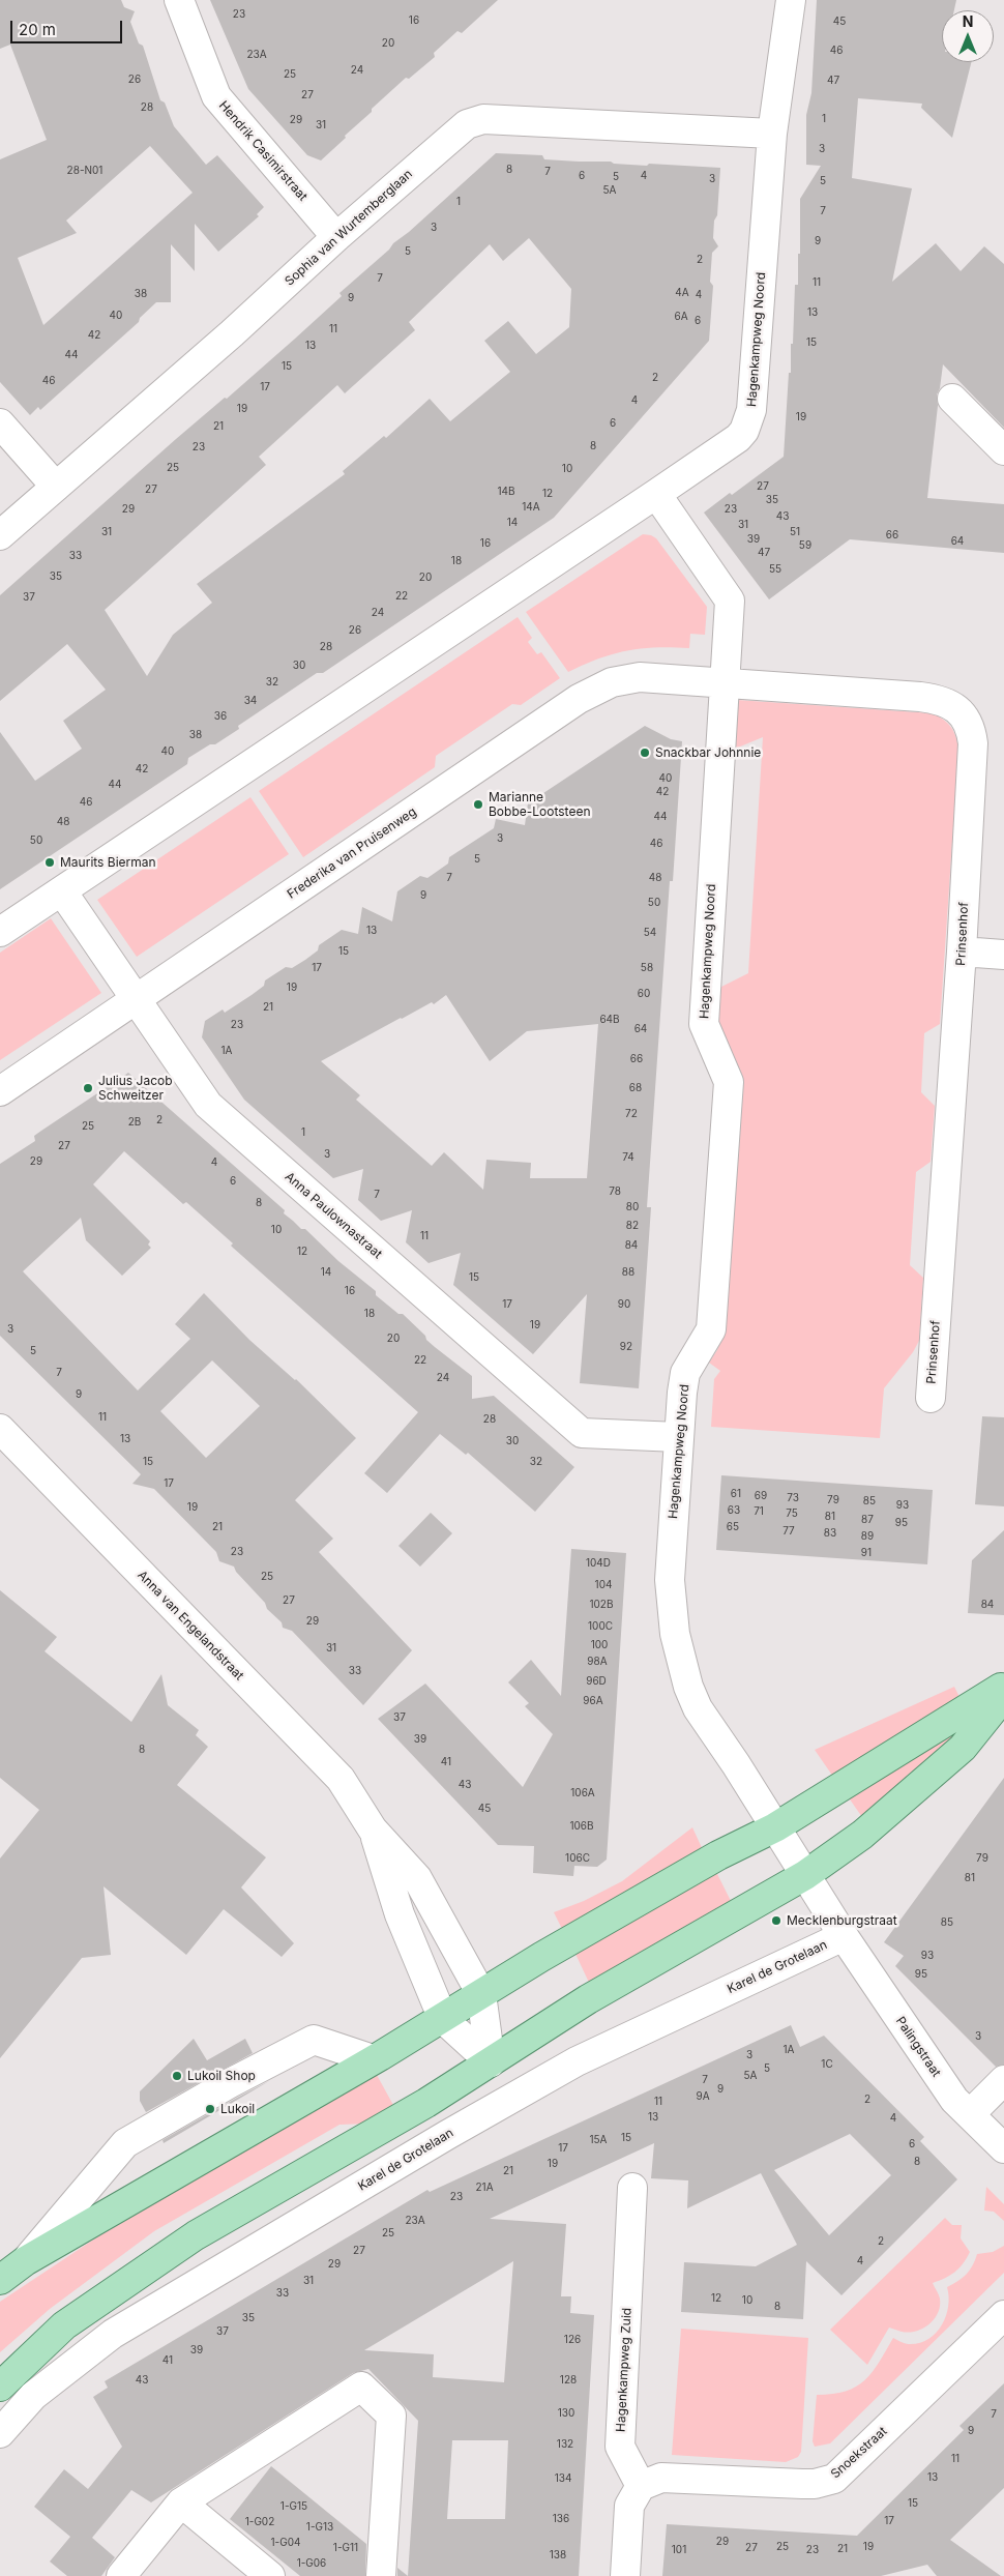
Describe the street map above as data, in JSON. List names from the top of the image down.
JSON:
{
  "streets": {
    "street": [
      "Hendrik Casimirstraat",
      "Sophia van Wurtemberglaan",
      "Hagenkampweg Noord",
      "Frederika van Pruisenweg",
      "Prinsenhof",
      "Anna Paulownastraat",
      "Anna van Engelandstraat",
      "Karel de Grotelaan",
      "Palingstraat",
      "Hagenkampweg Zuid",
      "Snoekstraat"
    ]
  },
  "crossings": [
    ["Hendrik Casimirstraat", "Sophia van Wurtemberglaan"],
    ["Sophia van Wurtemberglaan", "Hagenkampweg Noord"],
    ["Hagenkampweg Noord", "Frederika van Pruisenweg"],
    ["Hagenkampweg Noord", "Prinsenhof"],
    ["Hagenkampweg Noord", "Anna Paulownastraat"],
    ["Hagenkampweg Noord", "Karel de Grotelaan"],
    ["Hagenkampweg Noord", "Palingstraat"],
    ["Frederika van Pruisenweg", "Prinsenhof"],
    ["Frederika van Pruisenweg", "Anna Paulownastraat"],
    ["Karel de Grotelaan", "Palingstraat"],
    ["Hagenkampweg Zuid", "Snoekstraat"]
  ],
  "places": [
    "Snackbar Johnnie",
    "Marianne Bobbe-Lootsteen",
    "Maurits Bierman",
    "Julius Jacob Schweitzer",
    "Mecklenburgstraat",
    "Lukoil Shop",
    "Lukoil"
  ],
  "house_numbers": [
    "23",
    "16",
    "45",
    "20",
    "46",
    "23A",
    "24",
    "25",
    "26",
    "47",
    "27",
    "28",
    "1",
    "29",
    "31",
    "3",
    "8",
    "28-N01",
    "7",
    "6",
    "4",
    "5",
    "3",
    "5",
    "5A",
    "1",
    "7",
    "3",
    "9",
    "5",
    "2",
    "7",
    "11",
    "4A",
    "38",
    "4",
    "9",
    "13",
    "40",
    "6A",
    "6",
    "11",
    "42",
    "15",
    "13",
    "44",
    "15",
    "2",
    "46",
    "17",
    "4",
    "19",
    "19",
    "6",
    "21",
    "8",
    "23",
    "25",
    "10",
    "27",
    "27",
    "14B",
    "12",
    "35",
    "14A",
    "29",
    "23",
    "43",
    "14",
    "31",
    "31",
    "51",
    "66",
    "39",
    "64",
    "16",
    "59",
    "47",
    "33",
    "18",
    "55",
    "35",
    "20",
    "22",
    "37",
    "24",
    "26",
    "28",
    "30",
    "32",
    "34",
    "36",
    "38",
    "40",
    "42",
    "40",
    "44",
    "42",
    "46",
    "44",
    "48",
    "3",
    "50",
    "46",
    "5",
    "7",
    "48",
    "9",
    "50",
    "13",
    "54",
    "15",
    "17",
    "58",
    "19",
    "60",
    "21",
    "64B",
    "23",
    "64",
    "1A",
    "66",
    "68",
    "72",
    "2",
    "2B",
    "25",
    "1",
    "27",
    "3",
    "74",
    "29",
    "4",
    "6",
    "78",
    "7",
    "8",
    "80",
    "82",
    "10",
    "11",
    "84",
    "12",
    "14",
    "88",
    "15",
    "16",
    "17",
    "90",
    "18",
    "19",
    "3",
    "20",
    "92",
    "5",
    "22",
    "7",
    "24",
    "9",
    "11",
    "28",
    "13",
    "30",
    "15",
    "32",
    "17",
    "61",
    "69",
    "73",
    "79",
    "85",
    "93",
    "19",
    "63",
    "71",
    "75",
    "81",
    "87",
    "95",
    "21",
    "65",
    "77",
    "83",
    "89",
    "23",
    "91",
    "104D",
    "25",
    "104",
    "27",
    "102B",
    "84",
    "29",
    "100C",
    "100",
    "31",
    "98A",
    "33",
    "96D",
    "96A",
    "37",
    "39",
    "8",
    "41",
    "43",
    "106A",
    "45",
    "106B",
    "106C",
    "79",
    "81",
    "85",
    "93",
    "95",
    "3",
    "1A",
    "3",
    "1C",
    "5",
    "5A",
    "7",
    "9",
    "9A",
    "2",
    "11",
    "13",
    "4",
    "15",
    "15A",
    "6",
    "17",
    "8",
    "19",
    "21",
    "21A",
    "23",
    "23A",
    "25",
    "2",
    "27",
    "4",
    "29",
    "31",
    "33",
    "12",
    "10",
    "8",
    "35",
    "37",
    "126",
    "39",
    "41",
    "43",
    "128",
    "130",
    "7",
    "9",
    "132",
    "11",
    "13",
    "134",
    "15",
    "1-G15",
    "136",
    "17",
    "1-G02",
    "1-G13",
    "29",
    "1-G04",
    "25",
    "19",
    "1-G11",
    "27",
    "21",
    "101",
    "23",
    "138",
    "1-G06"
  ],
  "scale_bar": "20 m",
  "north": "top"
}
